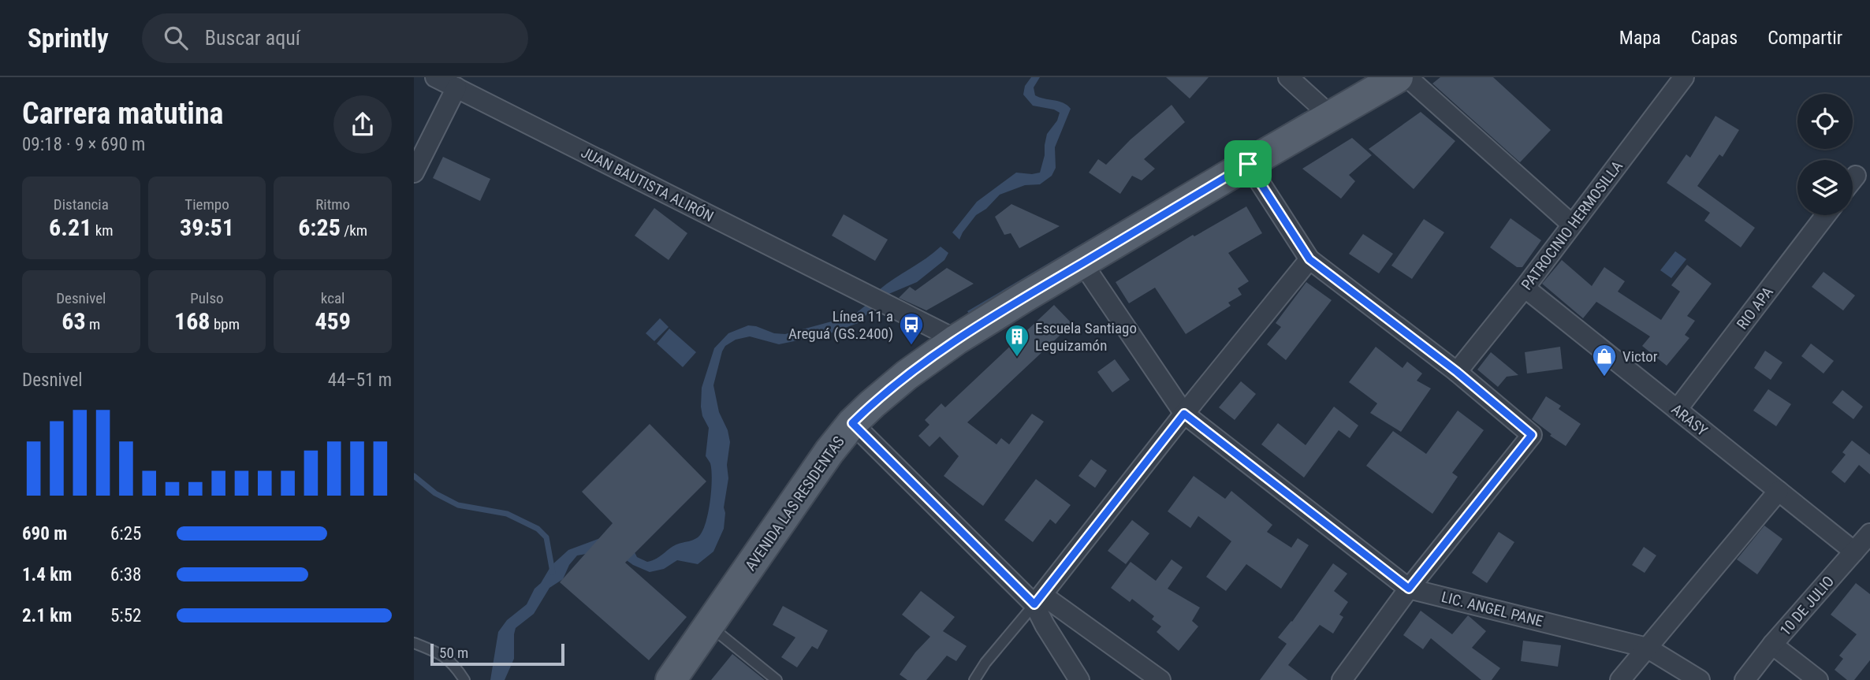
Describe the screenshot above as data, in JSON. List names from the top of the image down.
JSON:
{
  "streets": {
    "main road": ["AVENIDA LAS RESIDENTAS"],
    "street": [
      "JUAN BAUTISTA ALIRÓN",
      "PATROCINIO HERMOSILLA",
      "RIO APA",
      "ARASY",
      "10 DE JULIO",
      "LIC. ANGEL PANE"
    ]
  },
  "crossings": [
    ["JUAN BAUTISTA ALIRÓN", "AVENIDA LAS RESIDENTAS"],
    ["PATROCINIO HERMOSILLA", "ARASY"],
    ["RIO APA", "ARASY"],
    ["ARASY", "10 DE JULIO"],
    ["AVENIDA LAS RESIDENTAS", "LIC. ANGEL PANE"]
  ],
  "places": {
    "bus stop": ["Línea 11 a Areguá (GS.2400)"],
    "building": ["Escuela Santiago Leguizamón"],
    "shop": ["Victor"]
  },
  "scale_bar": "50 m",
  "page": {
    "header": "Sprintly",
    "search": "Buscar aquí",
    "nav": ["Mapa", "Capas", "Compartir"],
    "heading": ["Carrera matutina", "09:18 · 9 × 690 m"],
    "stats": [
      ["Distancia", "6.21 km"],
      ["Tiempo", "39:51"],
      ["Ritmo", "6:25 /km"],
      ["Desnivel", "63 m"],
      ["Pulso", "168 bpm"],
      ["kcal", "459"]
    ],
    "chart": ["Desnivel", "44–51 m"],
    "list": [
      {
        "name": "690 m",
        "note": "6:25"
      },
      {
        "name": "1.4 km",
        "note": "6:38"
      },
      {
        "name": "2.1 km",
        "note": "5:52"
      }
    ],
    "scale": "50 m"
  }
}
